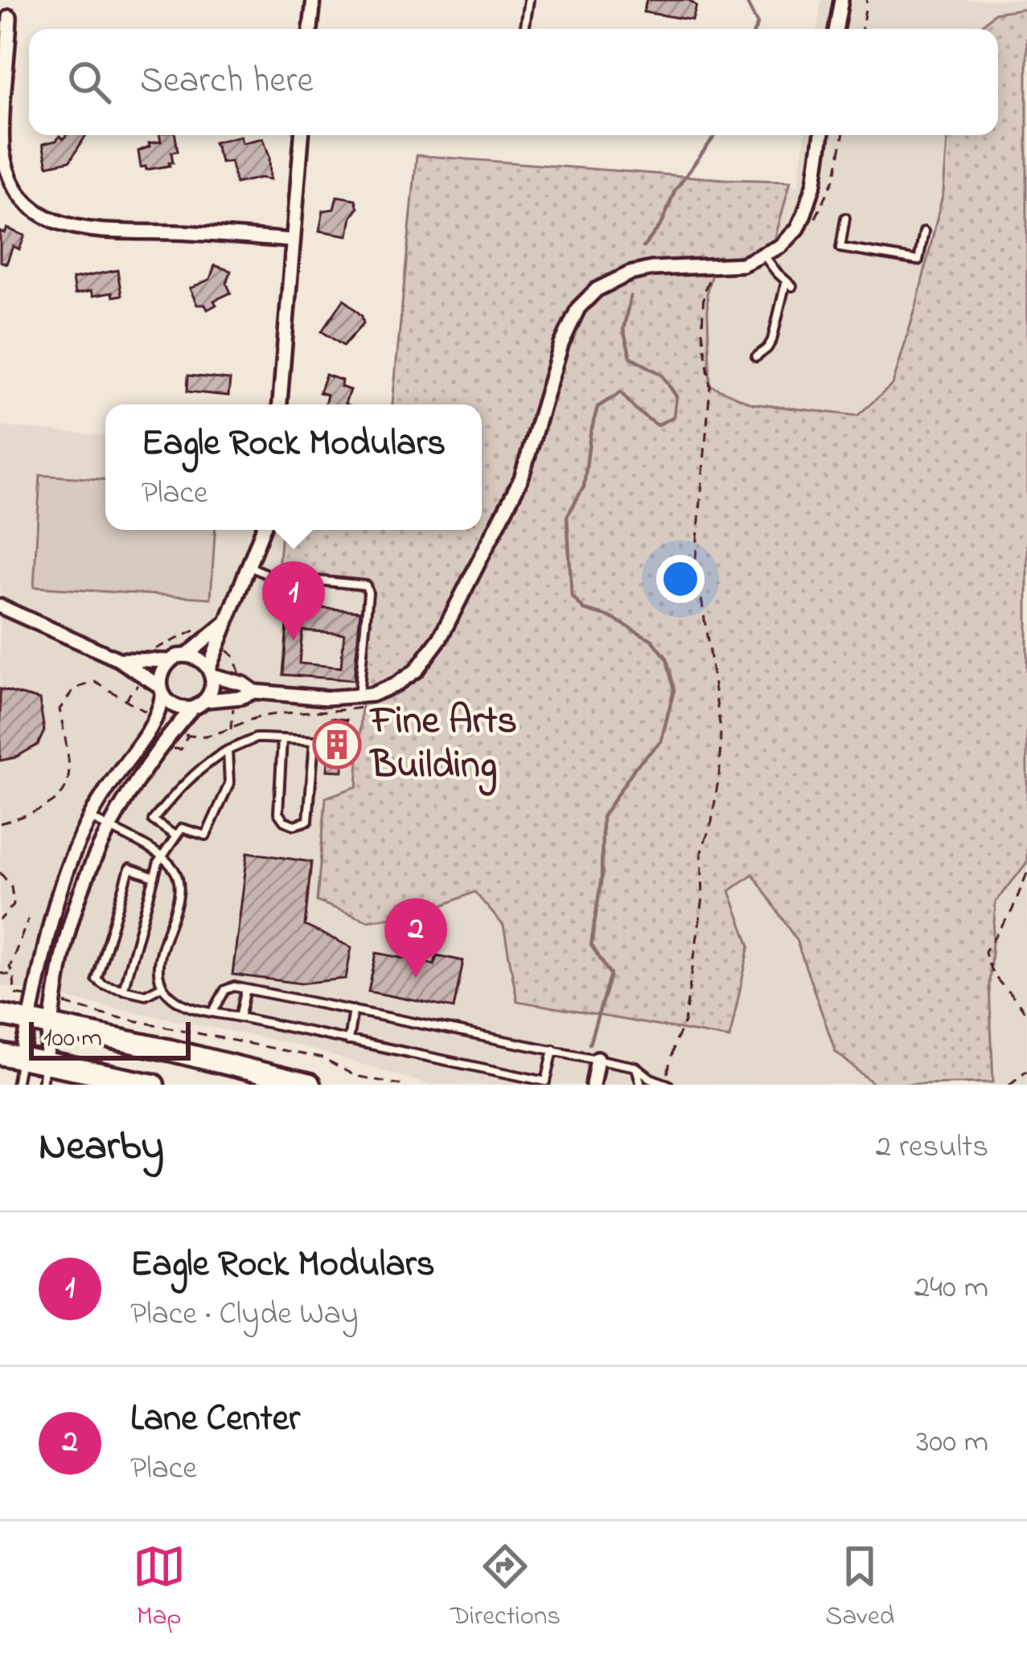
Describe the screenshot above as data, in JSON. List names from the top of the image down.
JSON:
{
  "places": {
    "building": ["Fine Arts Building"]
  },
  "scale_bar": "100 m",
  "page": {
    "search": "Search here",
    "popup": ["Eagle Rock Modulars", "Place"],
    "pins": ["1", "2"],
    "scale": "100 m",
    "heading": ["Nearby", "2 results"],
    "list": [
      {
        "mark": "1",
        "name": "Eagle Rock Modulars",
        "note": "Place · Clyde Way",
        "value": "240 m"
      },
      {
        "mark": "2",
        "name": "Lane Center",
        "note": "Place",
        "value": "300 m"
      }
    ],
    "nav": ["Map", "Directions", "Saved"]
  }
}
